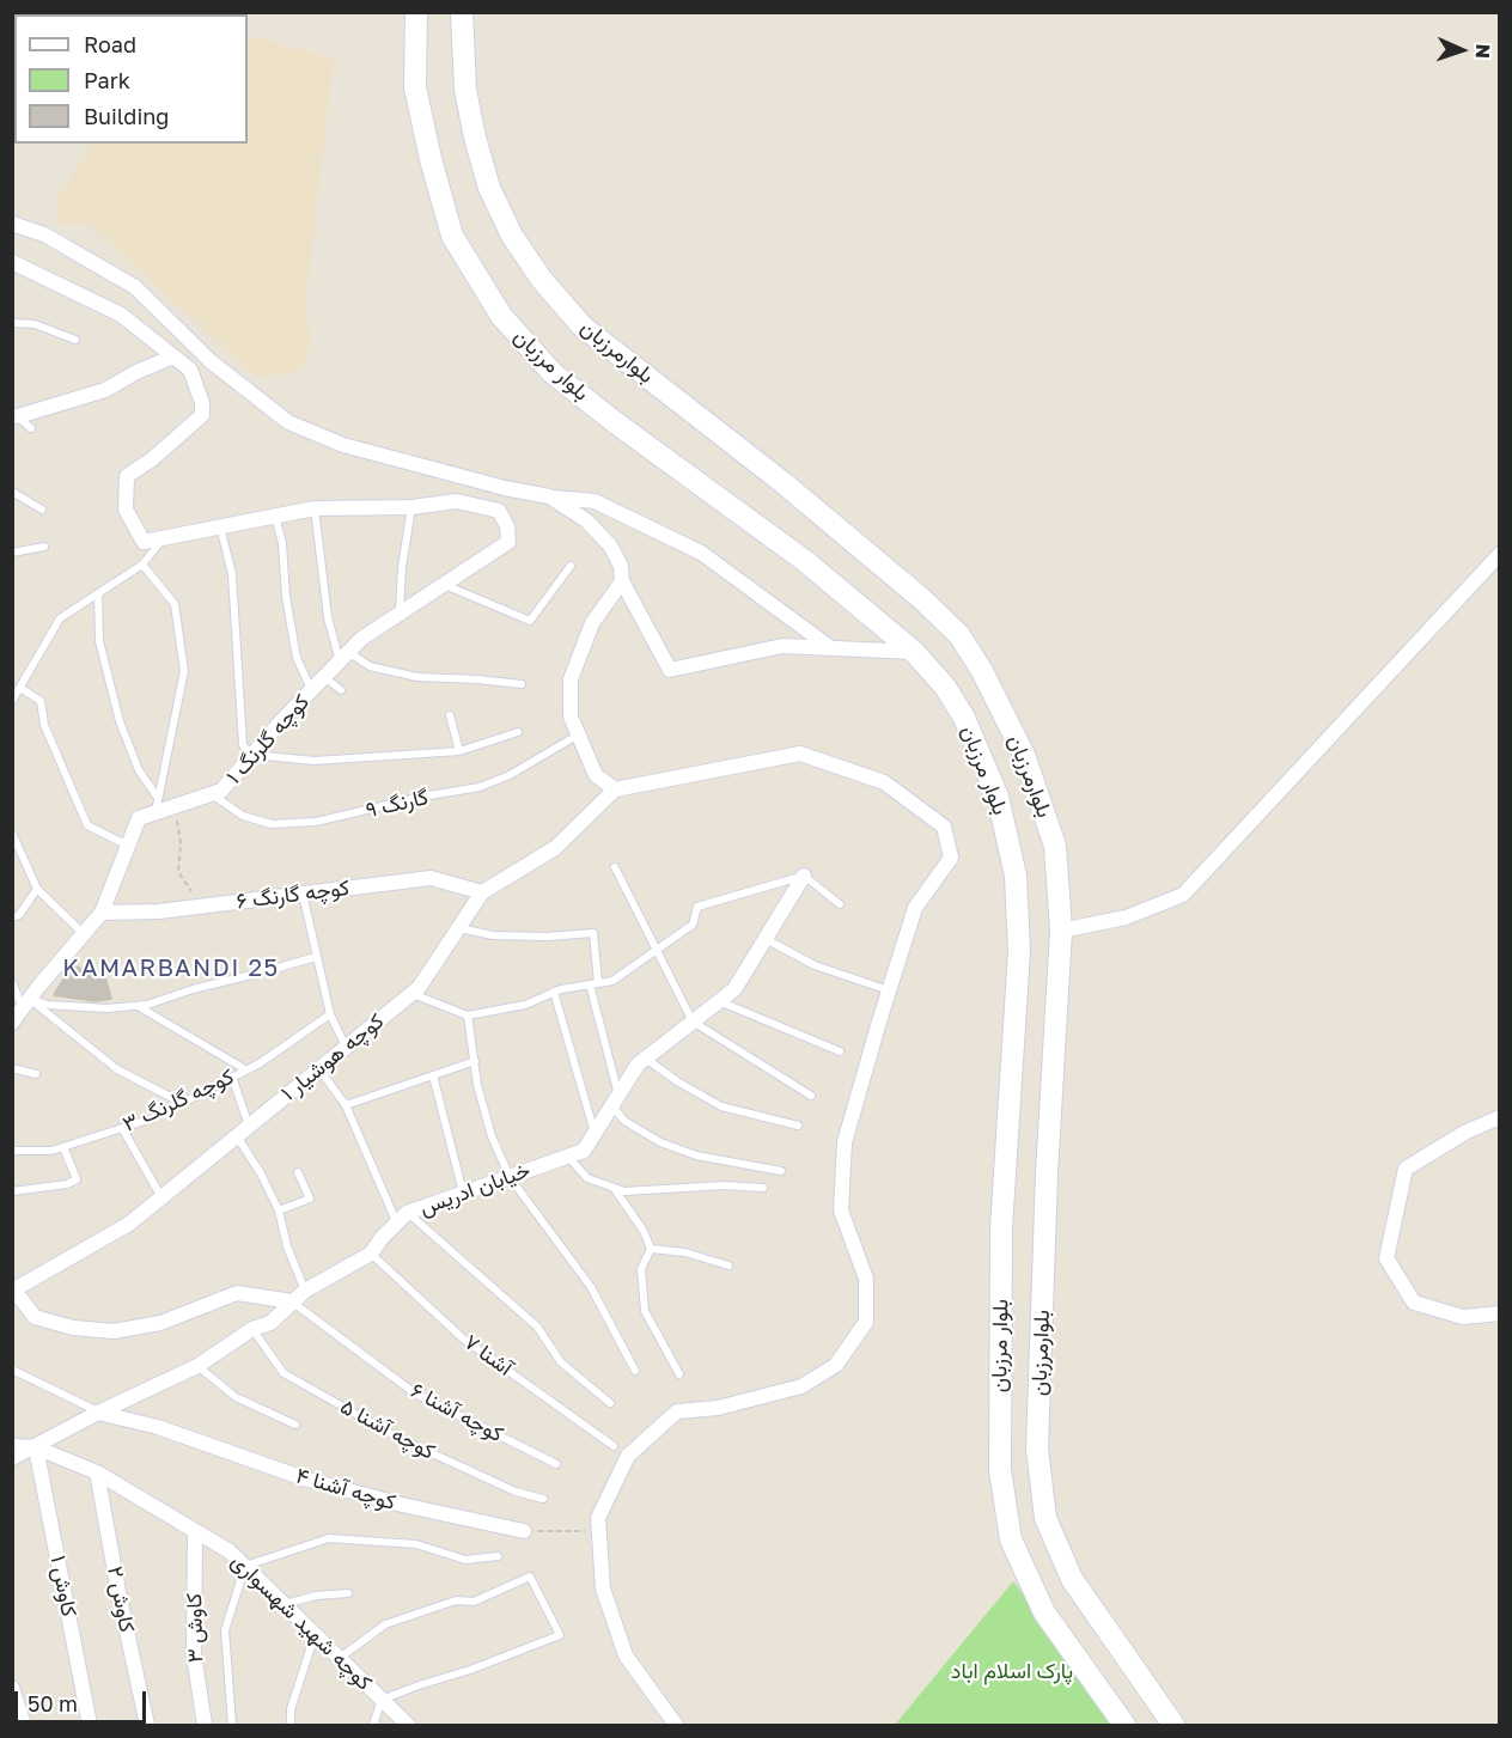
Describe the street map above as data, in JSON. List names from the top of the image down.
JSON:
{
  "streets": {
    "main road": ["بلوارمرزبان", "بلوار مرزبان"],
    "street": [
      "کوچه گلرنگ ۱",
      "کوچه گارنگ ۶",
      "کوچه هوشیار ۱",
      "خیابان ادریس",
      "کوچه آشنا ۴",
      "کاوش ۱",
      "کاوش ۲",
      "کوچه شهید شهسواری",
      "کاوش ۳"
    ],
    "lane": [
      "گارنگ ۹",
      "کوچه گلرنگ ۳",
      "آشنا ۷",
      "کوچه آشنا ۶",
      "کوچه آشنا ۵"
    ]
  },
  "crossings": [
    ["کوچه گلرنگ ۱", "گارنگ ۹"],
    ["کوچه گلرنگ ۱", "کوچه گارنگ ۶"],
    ["کوچه گارنگ ۶", "کوچه هوشیار ۱"],
    ["خیابان ادریس", "آشنا ۷"],
    ["خیابان ادریس", "کوچه آشنا ۶"],
    ["خیابان ادریس", "کوچه آشنا ۵"],
    ["خیابان ادریس", "کوچه آشنا ۴"],
    ["خیابان ادریس", "کاوش ۱"],
    ["خیابان ادریس", "کوچه شهید شهسواری"],
    ["کاوش ۱", "کوچه شهید شهسواری"],
    ["کاوش ۲", "کوچه شهید شهسواری"],
    ["کوچه شهید شهسواری", "کاوش ۳"]
  ],
  "districts": ["KAMARBANDI 25"],
  "parks": ["پارک اسلام اباد"],
  "legend": ["Road", "Park", "Building"],
  "scale_bar": "50 m",
  "north": "right"
}
